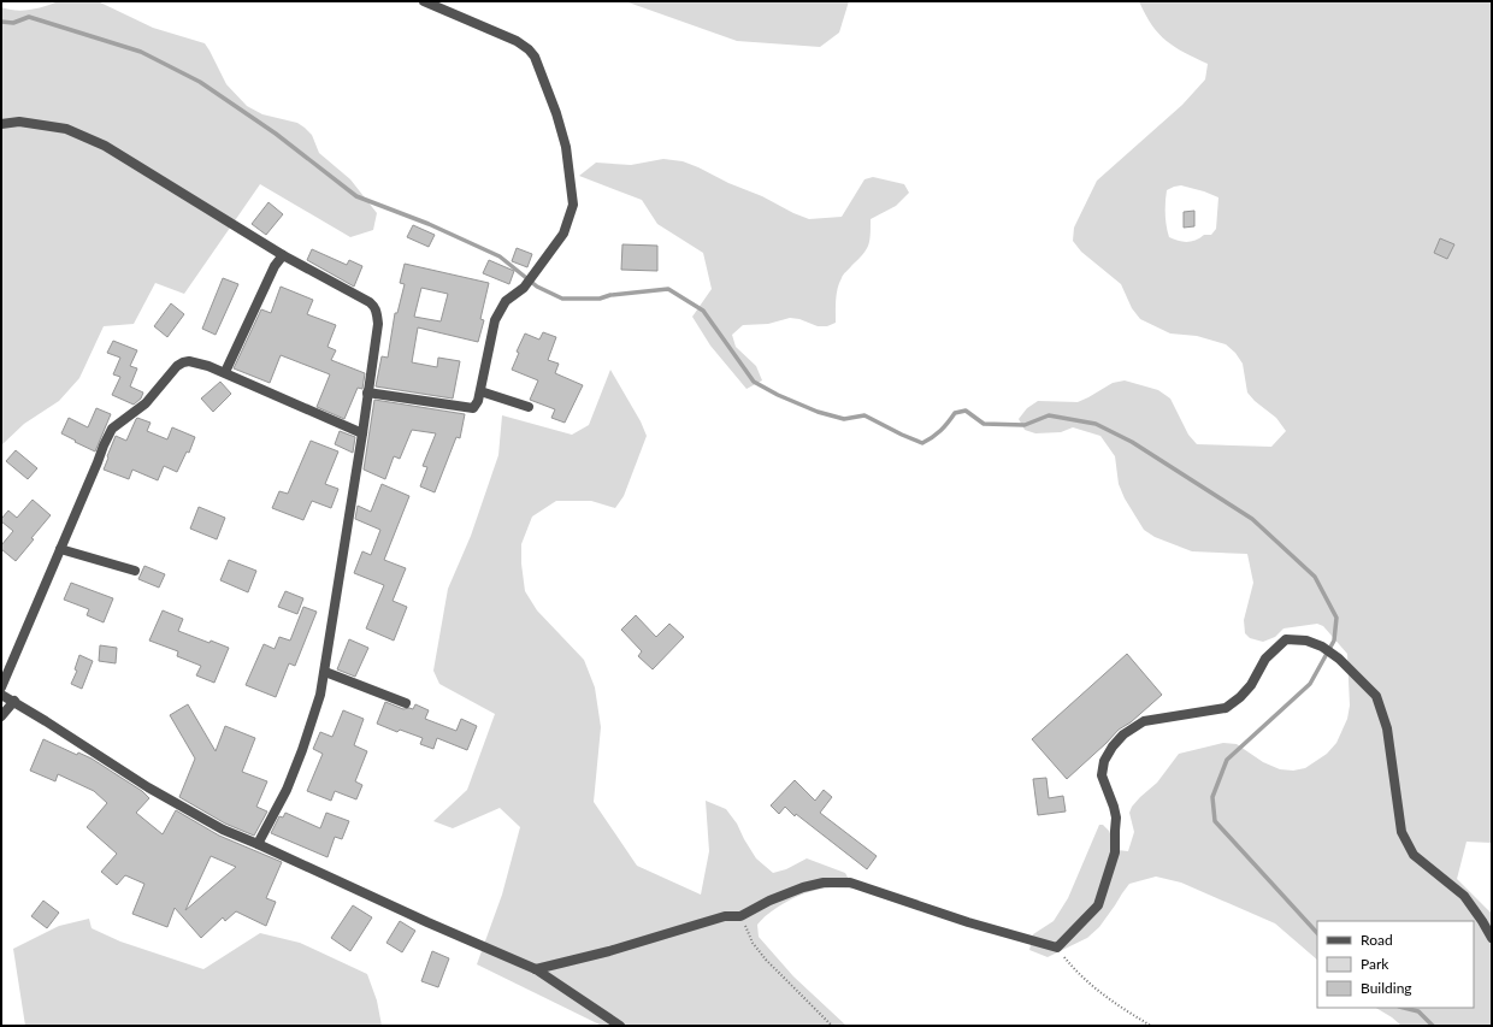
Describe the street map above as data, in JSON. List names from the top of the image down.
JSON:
{
  "legend": ["Road", "Park", "Building"]
}
